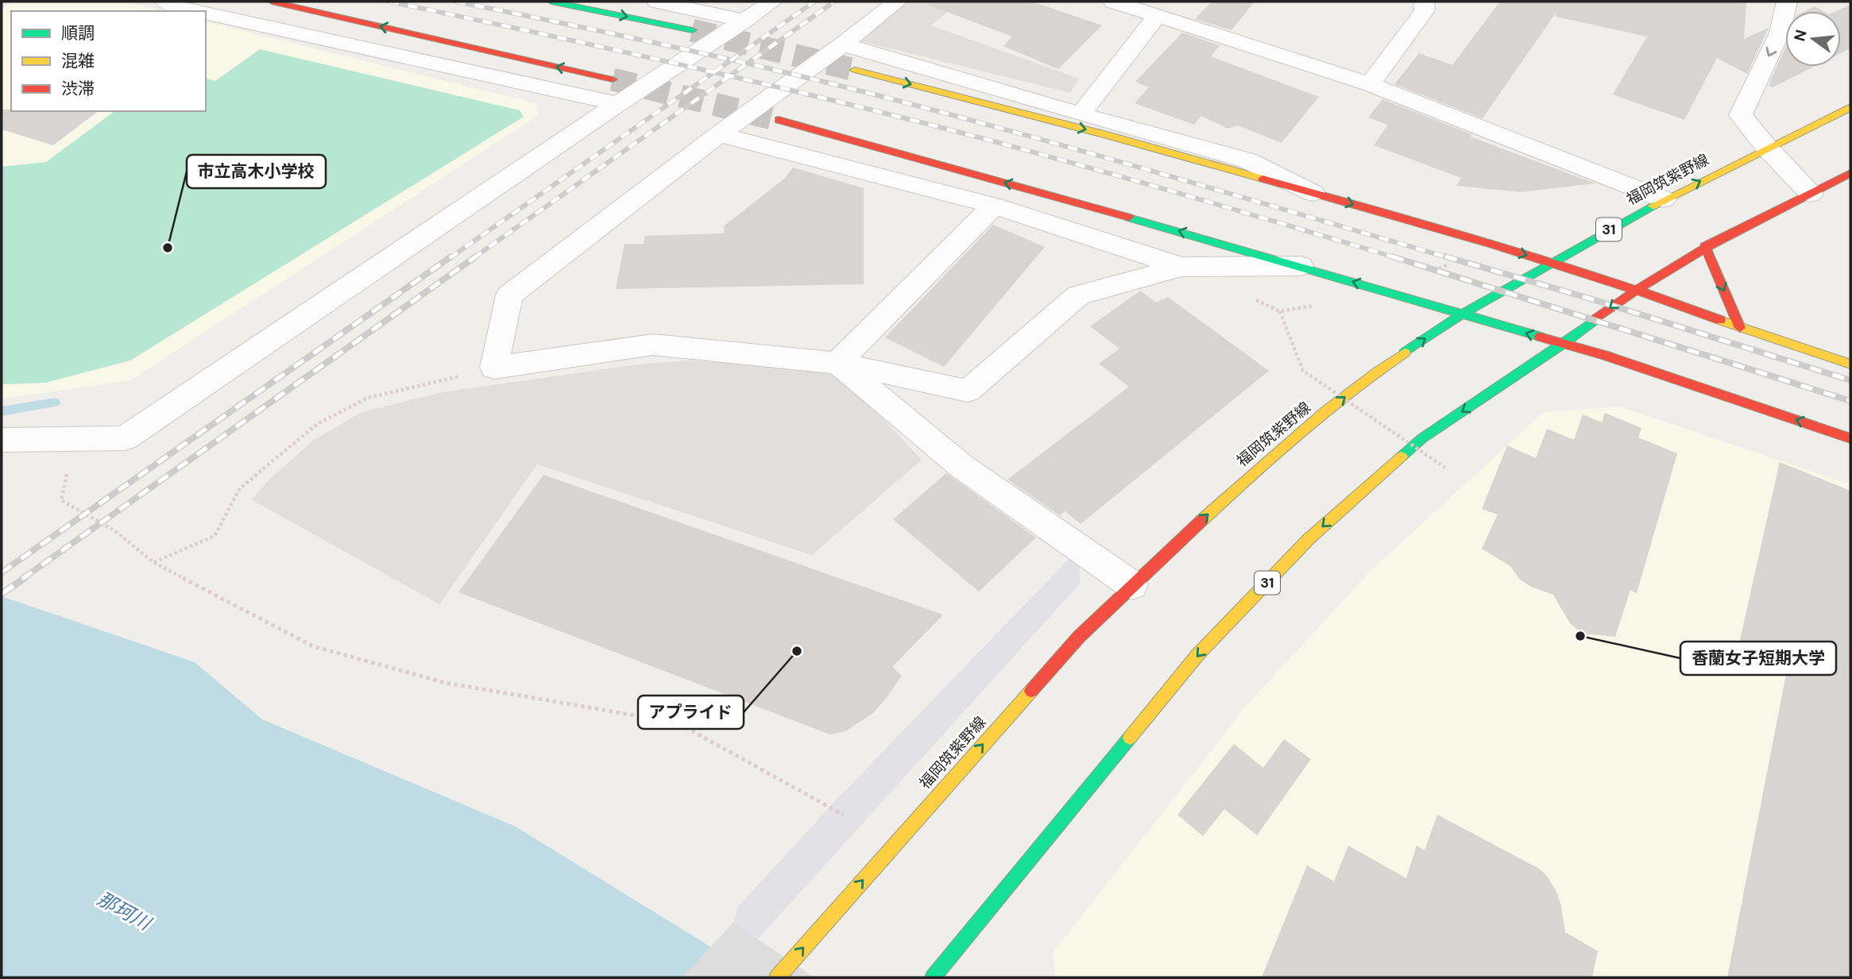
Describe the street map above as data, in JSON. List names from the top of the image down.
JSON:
{
  "streets": {
    "street": ["福岡筑紫野線", "31"]
  },
  "water": ["那珂川"],
  "places": ["市立高木小学校", "香蘭女子短期大学", "アプライド"],
  "legend": ["順調", "混雑", "渋滞"],
  "north": "left"
}
